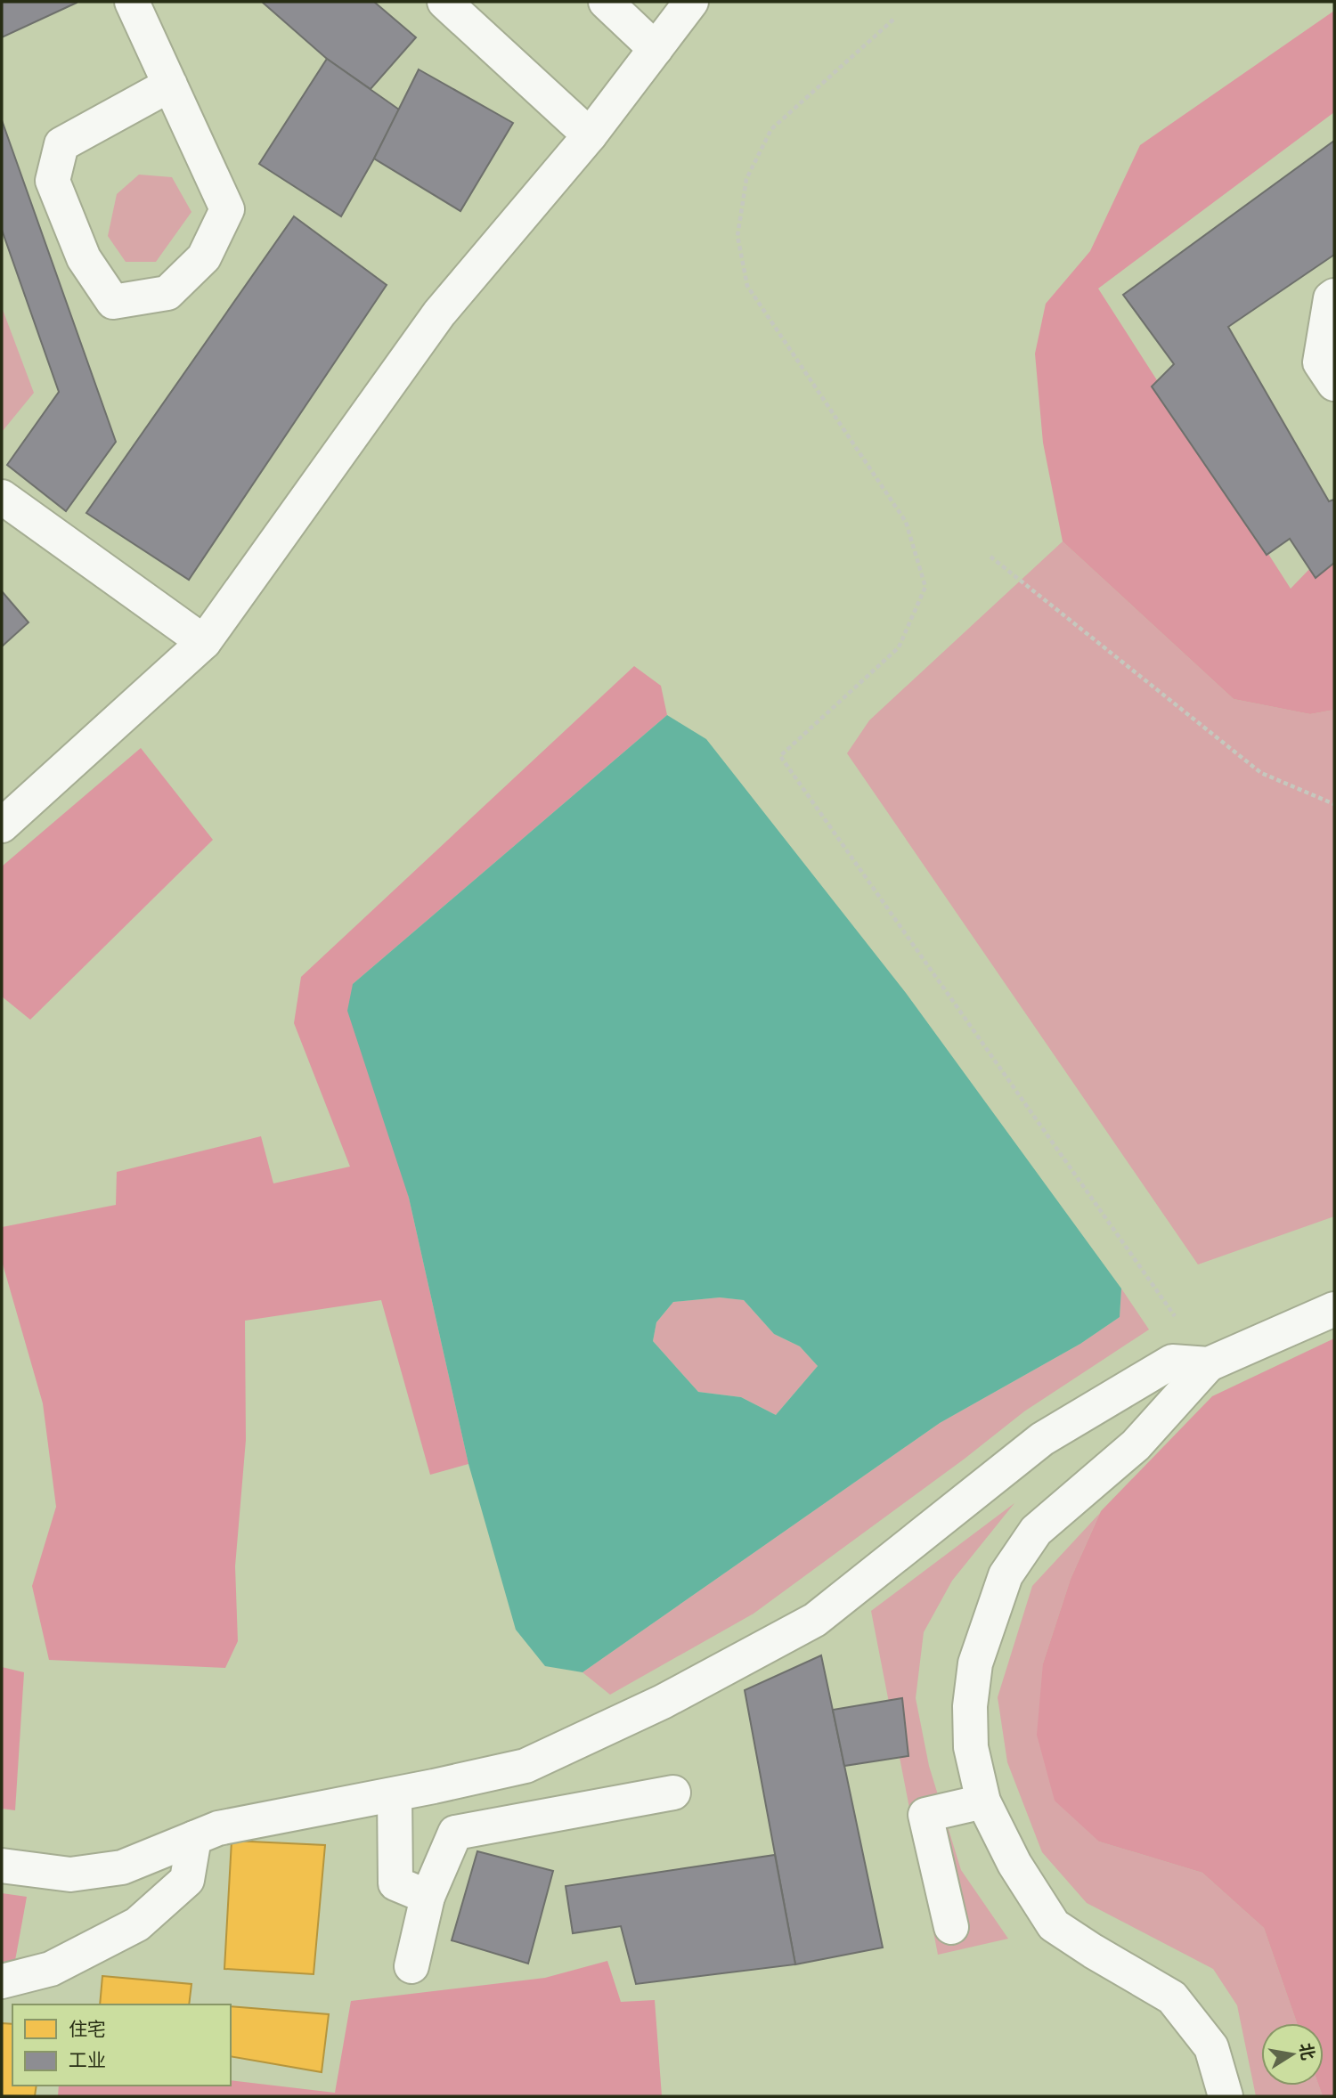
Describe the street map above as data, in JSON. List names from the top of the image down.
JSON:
{
  "legend": ["住宅", "工业"],
  "north": "right"
}
